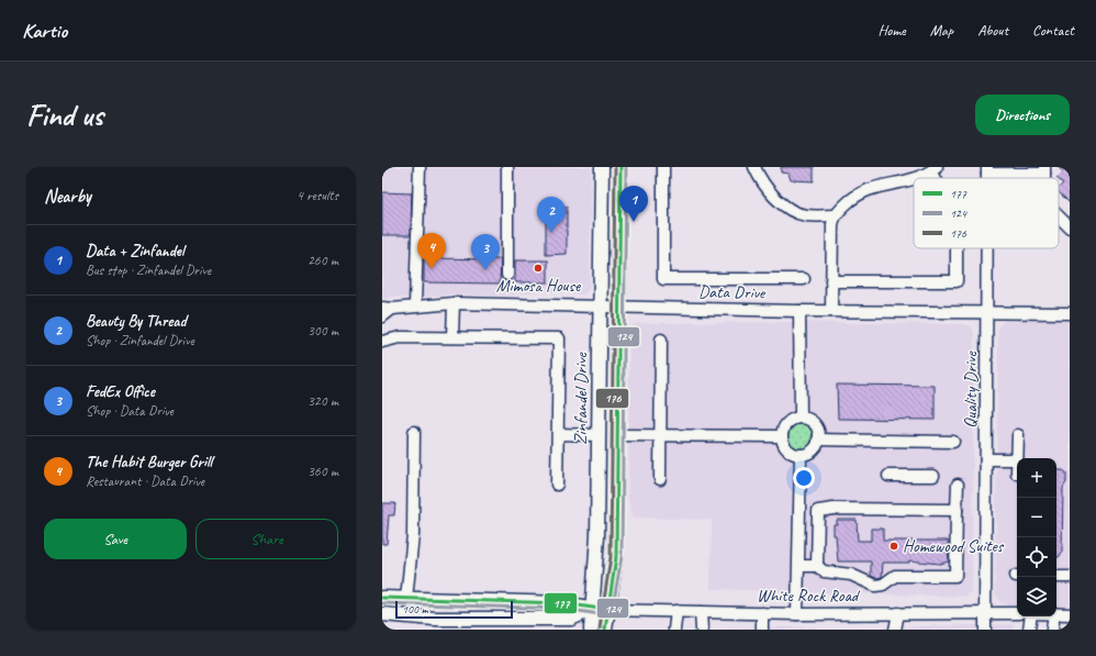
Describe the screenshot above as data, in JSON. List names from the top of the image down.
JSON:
{
  "streets": {
    "main road": ["Zinfandel Drive", "White Rock Road"],
    "street": ["Data Drive", "Quality Drive"]
  },
  "crossings": [
    ["Data Drive", "Quality Drive"],
    ["Data Drive", "Zinfandel Drive"],
    ["Quality Drive", "White Rock Road"],
    ["Zinfandel Drive", "White Rock Road"]
  ],
  "places": ["Mimosa House", "Homewood Suites"],
  "lines": ["transit line 177", "transit line 124", "transit line 176"],
  "legend": ["177", "124", "176"],
  "scale_bar": "100 m",
  "page": {
    "header": "Kartio",
    "nav": [
      "Home",
      "Map",
      "About",
      "Contact"
    ],
    "buttons": [
      "Directions",
      ["Save", "Share"]
    ],
    "title": "Find us",
    "heading": ["Nearby", "4 results"],
    "pins": [
      "1",
      "2",
      "4",
      "3"
    ],
    "list": [
      {
        "mark": "1",
        "name": "Data + Zinfandel",
        "note": "Bus stop · Zinfandel Drive",
        "value": "260 m"
      },
      {
        "mark": "2",
        "name": "Beauty By Thread",
        "note": "Shop · Zinfandel Drive",
        "value": "300 m"
      },
      {
        "mark": "3",
        "name": "FedEx Office",
        "note": "Shop · Data Drive",
        "value": "320 m"
      },
      {
        "mark": "4",
        "name": "The Habit Burger Grill",
        "note": "Restaurant · Data Drive",
        "value": "360 m"
      }
    ],
    "map_buttons": ["+", "−"],
    "scale": "100 m"
  }
}
